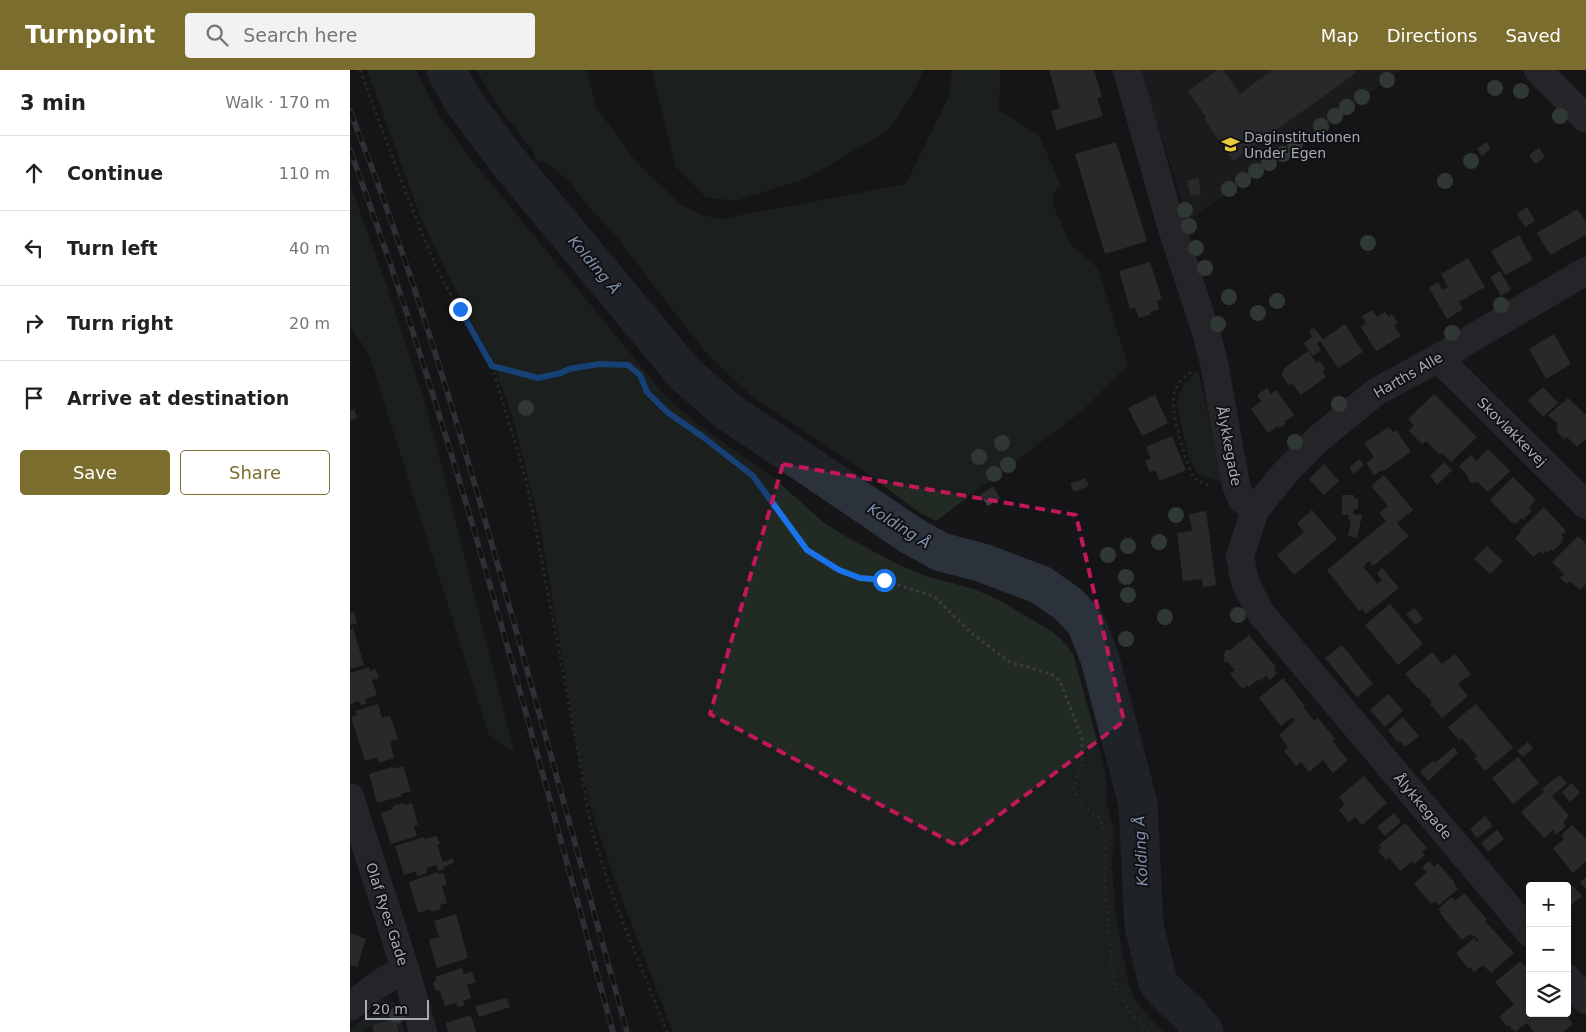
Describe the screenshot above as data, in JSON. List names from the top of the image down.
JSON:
{
  "streets": {
    "street": [
      "Harths Alle",
      "Skovløkkevej",
      "Ålykkegade",
      "Olaf Ryes Gade"
    ]
  },
  "crossings": [
    ["Harths Alle", "Skovløkkevej"],
    ["Harths Alle", "Ålykkegade"]
  ],
  "water": ["Kolding Å"],
  "places": {
    "school or university": ["Daginstitutionen Under Egen"]
  },
  "scale_bar": "20 m",
  "page": {
    "header": "Turnpoint",
    "search": "Search here",
    "nav": ["Map", "Directions", "Saved"],
    "heading": ["3 min", "Walk · 170 m"],
    "list": [
      ["Continue", "110 m"],
      ["Turn left", "40 m"],
      ["Turn right", "20 m"],
      "Arrive at destination"
    ],
    "buttons": ["Save", "Share"],
    "map_buttons": ["+", "−"],
    "scale": "20 m"
  }
}
